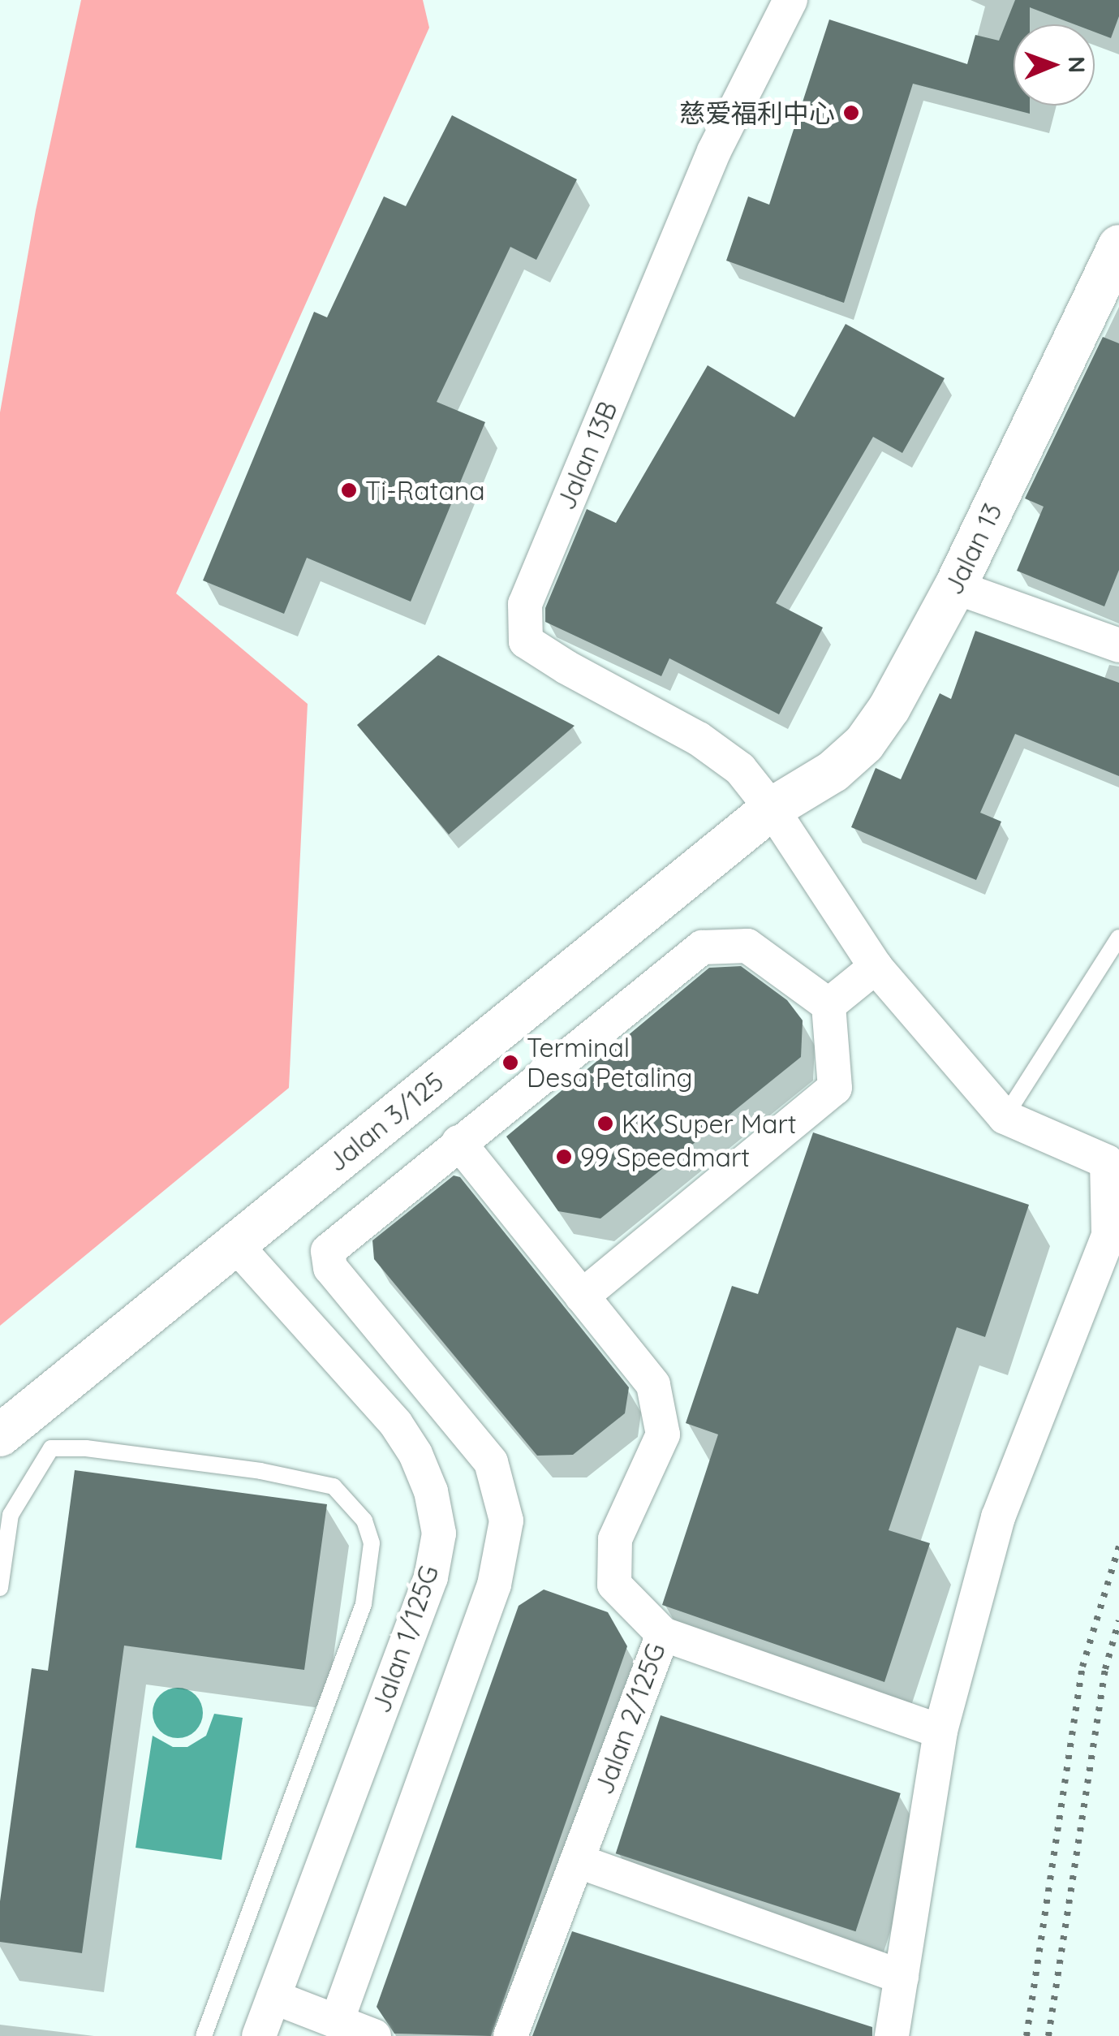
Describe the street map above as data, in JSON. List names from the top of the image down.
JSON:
{
  "streets": {
    "street": [
      "Jalan 13B",
      "Jalan 13",
      "Jalan 3/125",
      "Jalan 1/125G",
      "Jalan 2/125G"
    ]
  },
  "crossings": [
    ["Jalan 13B", "Jalan 13"],
    ["Jalan 13B", "Jalan 3/125"],
    ["Jalan 13", "Jalan 3/125"],
    ["Jalan 3/125", "Jalan 1/125G"]
  ],
  "places": [
    "慈爱福利中心",
    "Ti-Ratana",
    "Terminal Desa Petaling",
    "KK Super Mart",
    "99 Speedmart"
  ],
  "north": "right"
}
